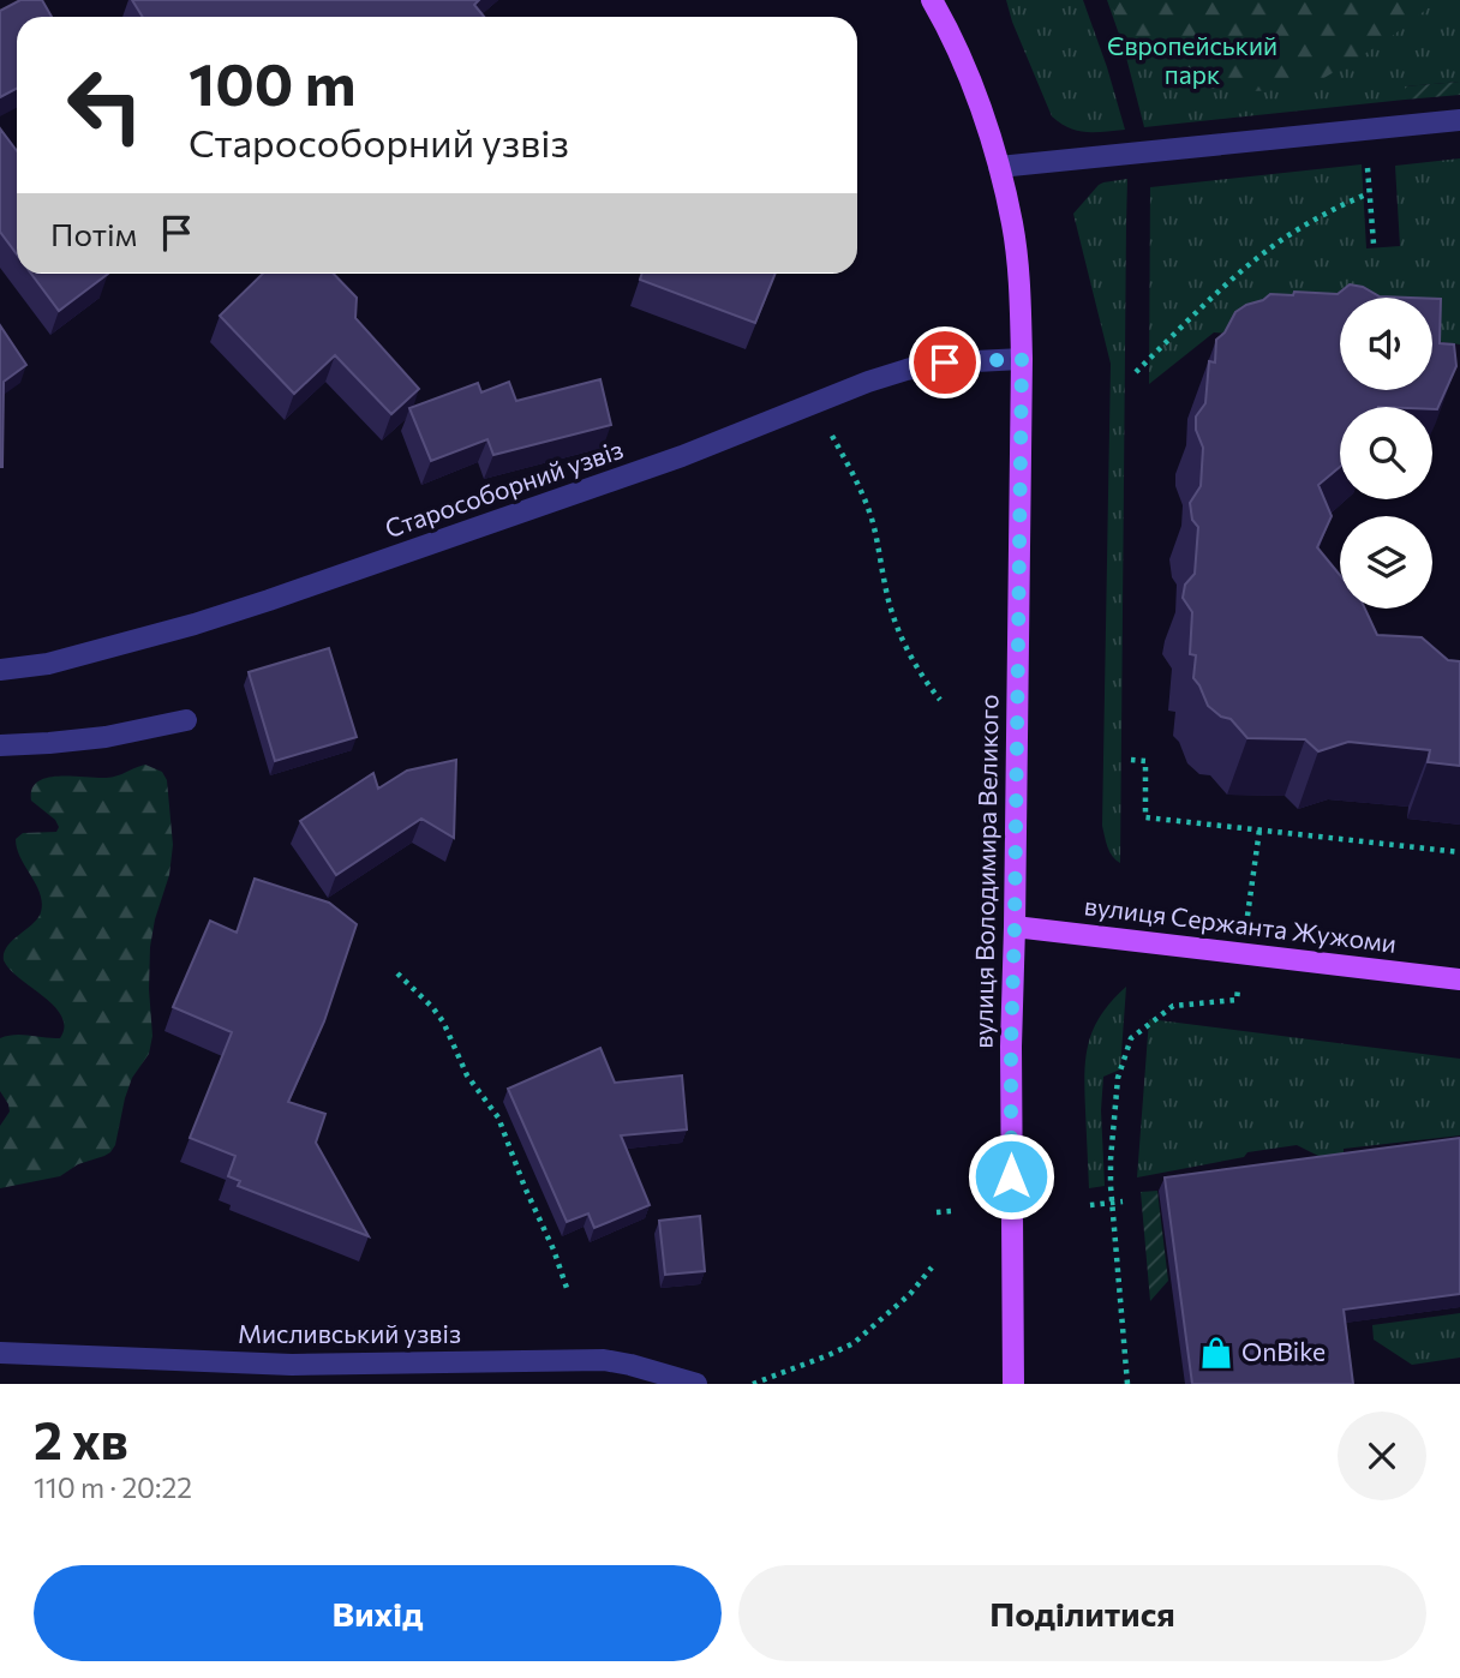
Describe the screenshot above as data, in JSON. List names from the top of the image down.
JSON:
{
  "streets": {
    "main road": ["вулиця Володимира Великого", "вулиця Сержанта Жужоми"],
    "street": ["Старособорний узвіз", "Мисливський узвіз"]
  },
  "crossings": [
    ["Старособорний узвіз", "вулиця Володимира Великого"],
    ["вулиця Володимира Великого", "вулиця Сержанта Жужоми"]
  ],
  "parks": ["Європейський парк"],
  "places": {
    "shop": ["OnBike"]
  },
  "page": {
    "turn": ["100 m", "Старособорний узвіз"],
    "then": "Потім",
    "heading": ["2 хв", "110 m · 20:22"],
    "buttons": ["Вихід", "Поділитися"]
  }
}
